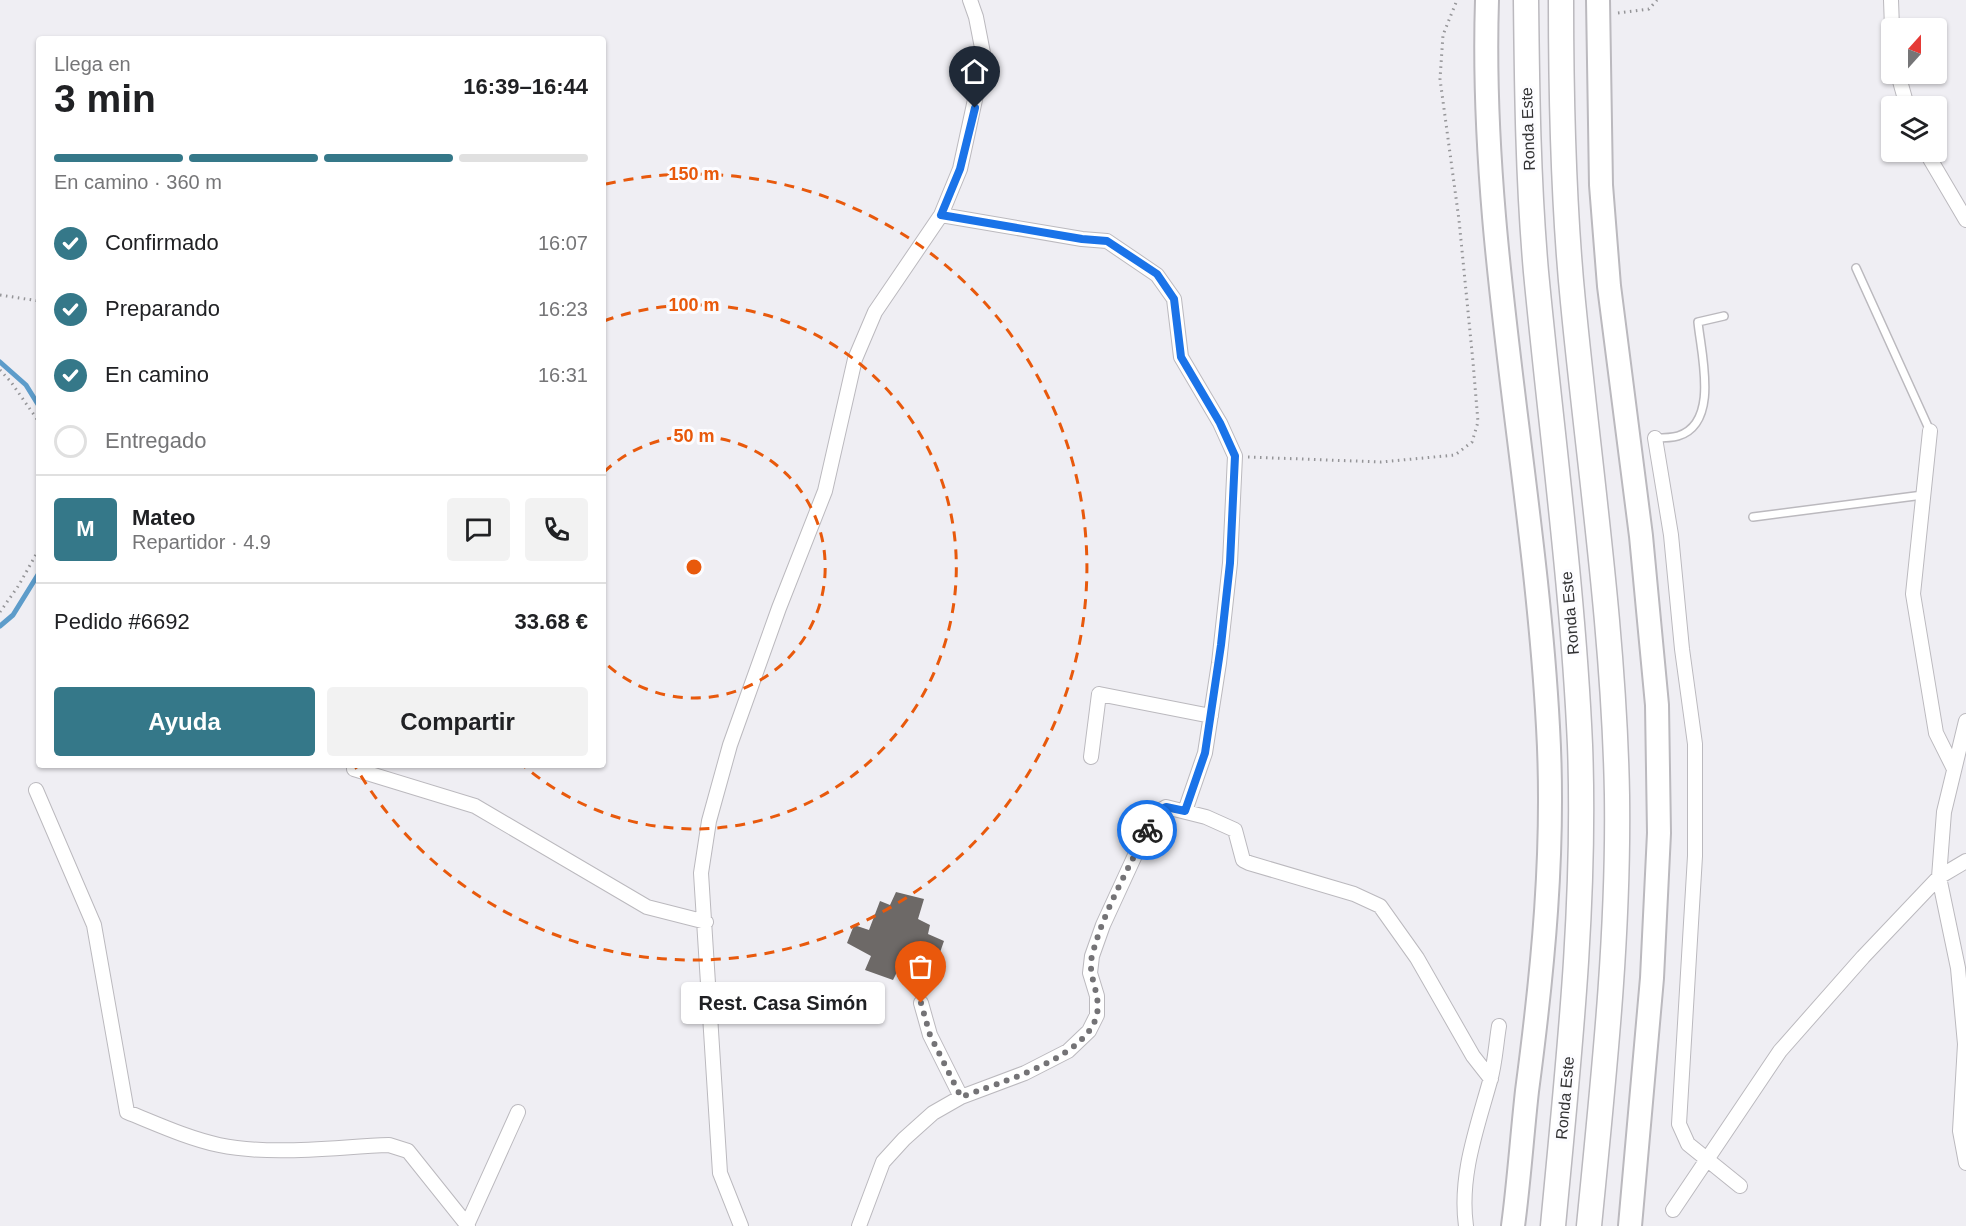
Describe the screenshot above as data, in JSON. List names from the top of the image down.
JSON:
{
  "streets": {
    "highway": ["Ronda Este"]
  },
  "places": ["Rest. Casa Simón"],
  "north": "top",
  "page": {
    "heading": ["3 min", "Llega en", "16:39–16:44"],
    "panel": [
      "Mateo",
      "Repartidor · 4.9",
      "Pedido #6692",
      "33.68 €"
    ],
    "bar": "En camino · 360 m",
    "list": [
      ["Confirmado", "16:07"],
      ["Preparando", "16:23"],
      ["En camino", "16:31"],
      "Entregado"
    ],
    "round": "M",
    "buttons": ["Ayuda", "Compartir"],
    "bubble": "Rest. Casa Simón"
  },
  "rings": ["150 m", "100 m", "50 m"]
}
